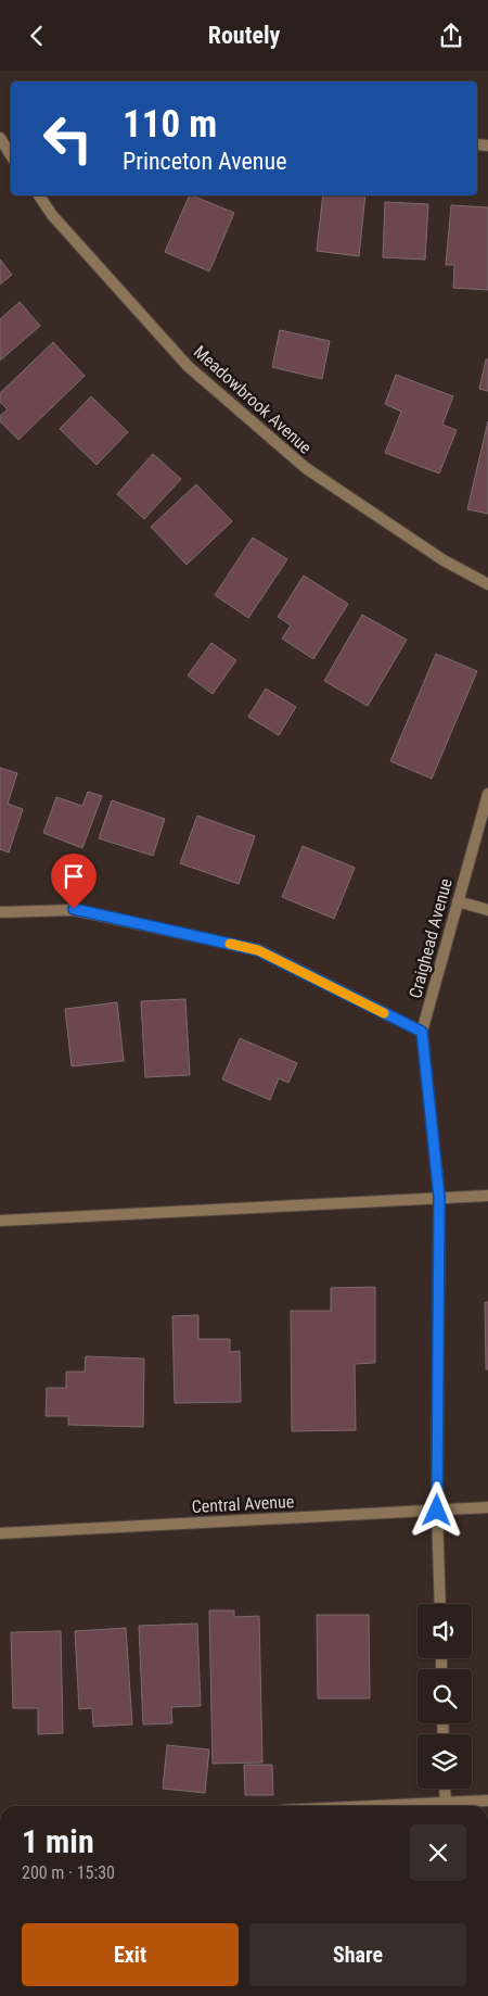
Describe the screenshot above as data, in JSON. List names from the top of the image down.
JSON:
{
  "streets": {
    "street": ["Meadowbrook Avenue", "Craighead Avenue", "Central Avenue"]
  },
  "crossings": [
    ["Craighead Avenue", "Central Avenue"]
  ],
  "page": {
    "header": "Routely",
    "turn": ["110 m", "Princeton Avenue"],
    "heading": ["1 min", "200 m · 15:30"],
    "buttons": ["Exit", "Share"]
  }
}
